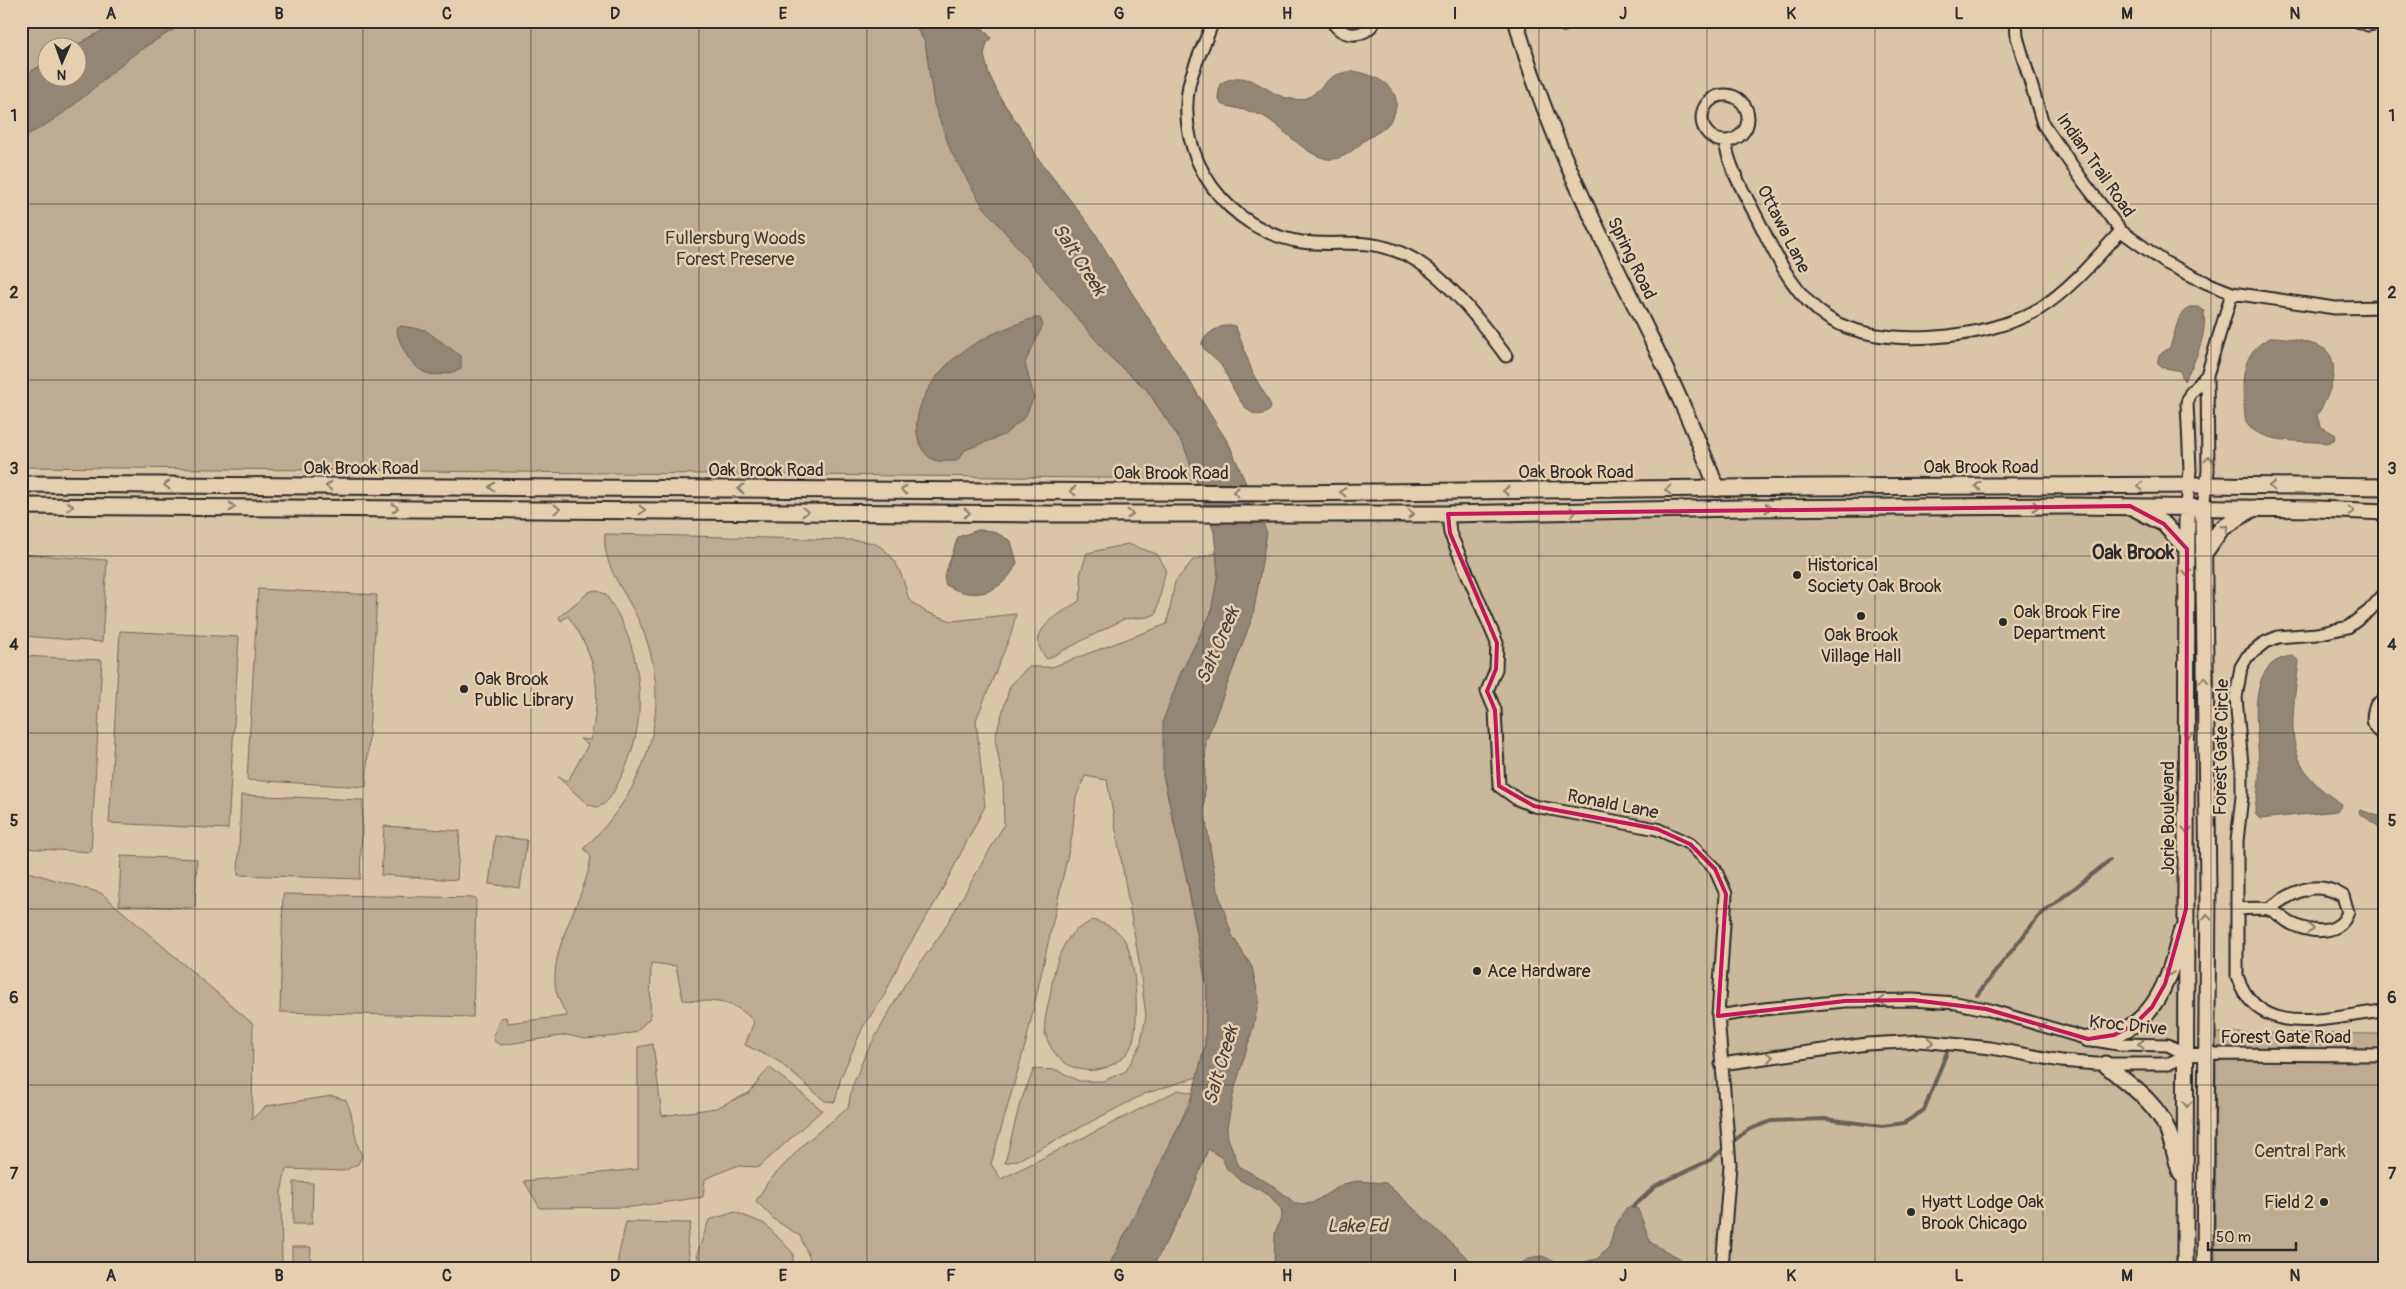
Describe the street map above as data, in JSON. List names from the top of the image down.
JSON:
{
  "streets": {
    "main road": ["Oak Brook Road", "Jorie Boulevard"],
    "street": [
      "Indian Trail Road",
      "Ottawa Lane",
      "Spring Road",
      "Forest Gate Circle",
      "Ronald Lane",
      "Kroc Drive",
      "Forest Gate Road"
    ]
  },
  "crossings": [
    ["Indian Trail Road", "Ottawa Lane"],
    ["Indian Trail Road", "Jorie Boulevard"],
    ["Spring Road", "Oak Brook Road"],
    ["Oak Brook Road", "Jorie Boulevard"],
    ["Ronald Lane", "Kroc Drive"],
    ["Jorie Boulevard", "Kroc Drive"],
    ["Jorie Boulevard", "Forest Gate Road"],
    ["Kroc Drive", "Forest Gate Road"]
  ],
  "districts": ["Oak Brook"],
  "water": ["Salt Creek", "Lake Ed"],
  "parks": ["Fullersburg Woods Forest Preserve", "Central Park"],
  "places": [
    "Historical Society Oak Brook",
    "Oak Brook Village Hall",
    "Oak Brook Fire Department",
    "Oak Brook Public Library",
    "Ace Hardware",
    "Field 2",
    "Hyatt Lodge Oak Brook Chicago"
  ],
  "scale_bar": "50 m",
  "north": "bottom",
  "grid": {
    "columns": [
      "A",
      "B",
      "C",
      "D",
      "E",
      "F",
      "G",
      "H",
      "I",
      "J",
      "K",
      "L",
      "M",
      "N"
    ],
    "rows": [
      "1",
      "2",
      "3",
      "4",
      "5",
      "6",
      "7"
    ]
  }
}
